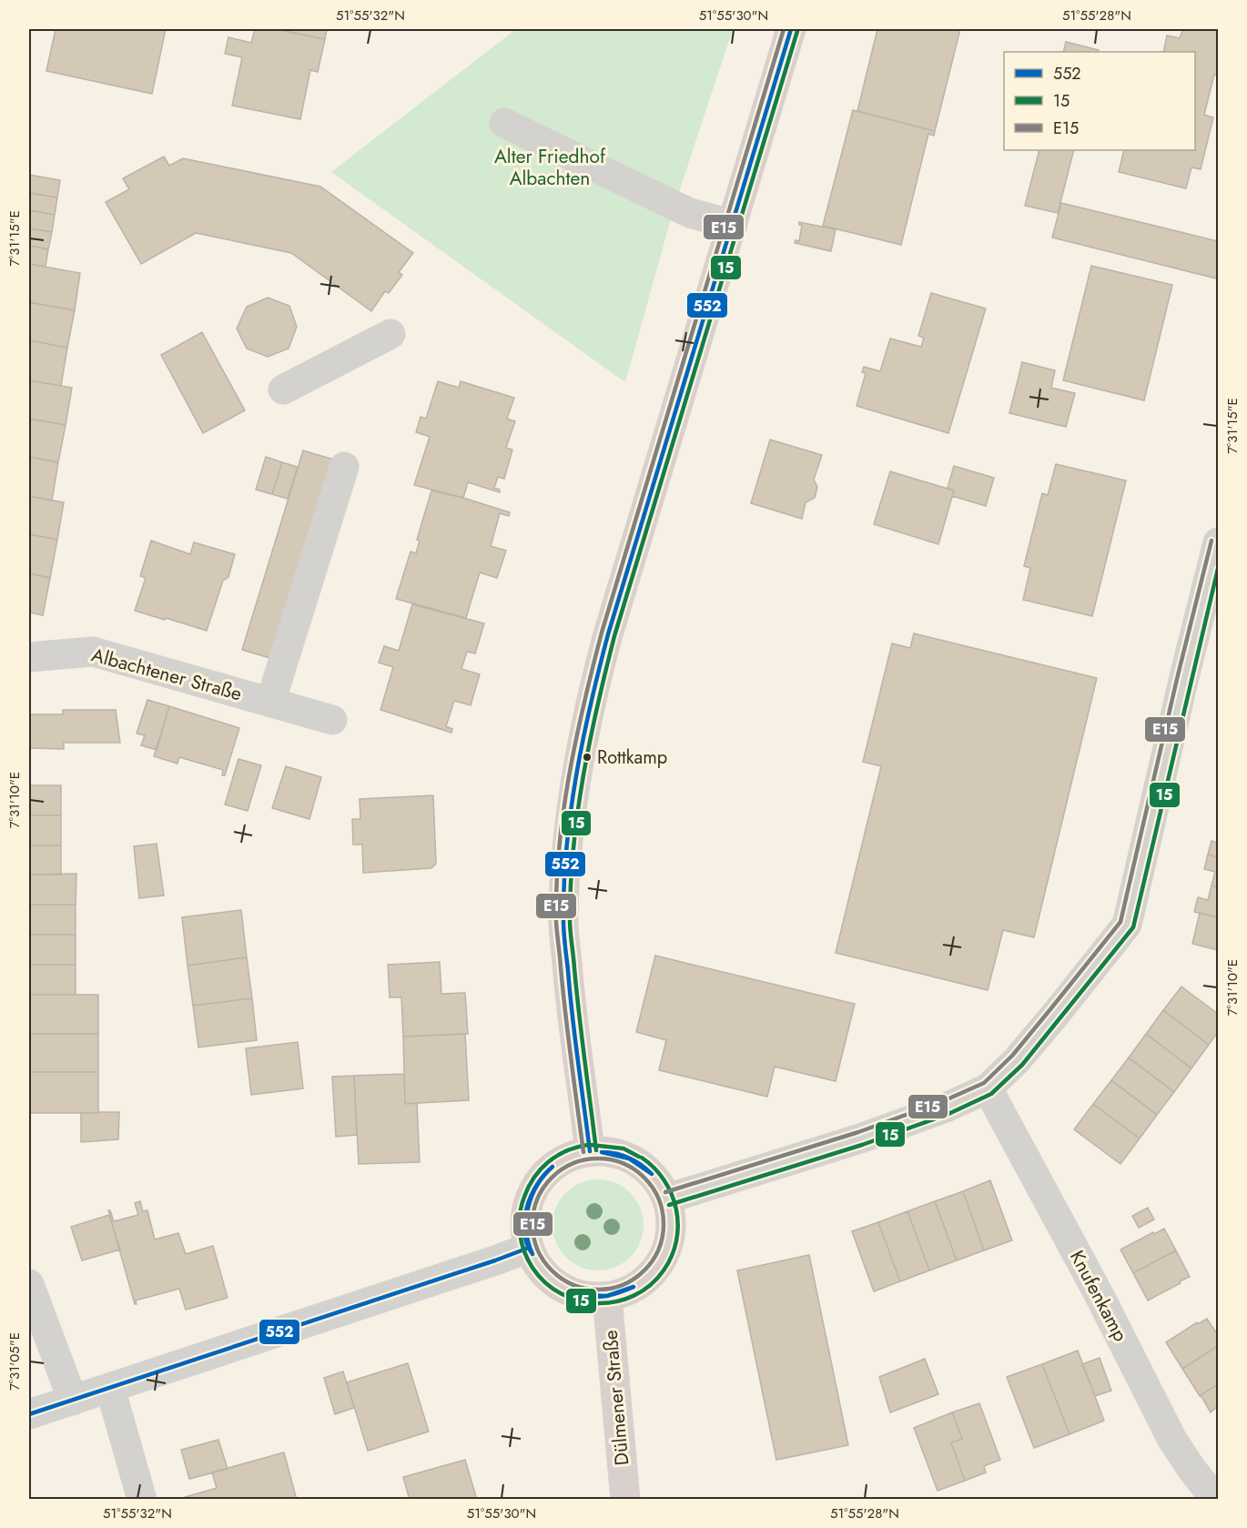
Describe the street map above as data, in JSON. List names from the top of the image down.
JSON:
{
  "streets": {
    "main road": ["Dülmener Straße"],
    "street": ["Albachtener Straße", "Knufenkamp"]
  },
  "parks": ["Alter Friedhof Albachten"],
  "places": ["Rottkamp"],
  "lines": ["transit line 552", "transit line E15", "transit line 15"],
  "legend": ["552", "15", "E15"],
  "coordinates": [
    "51°55'32\"N",
    "51°55'30\"N",
    "51°55'28\"N",
    "7°31'15\"E",
    "7°31'10\"E",
    "7°31'05\"E"
  ]
}
